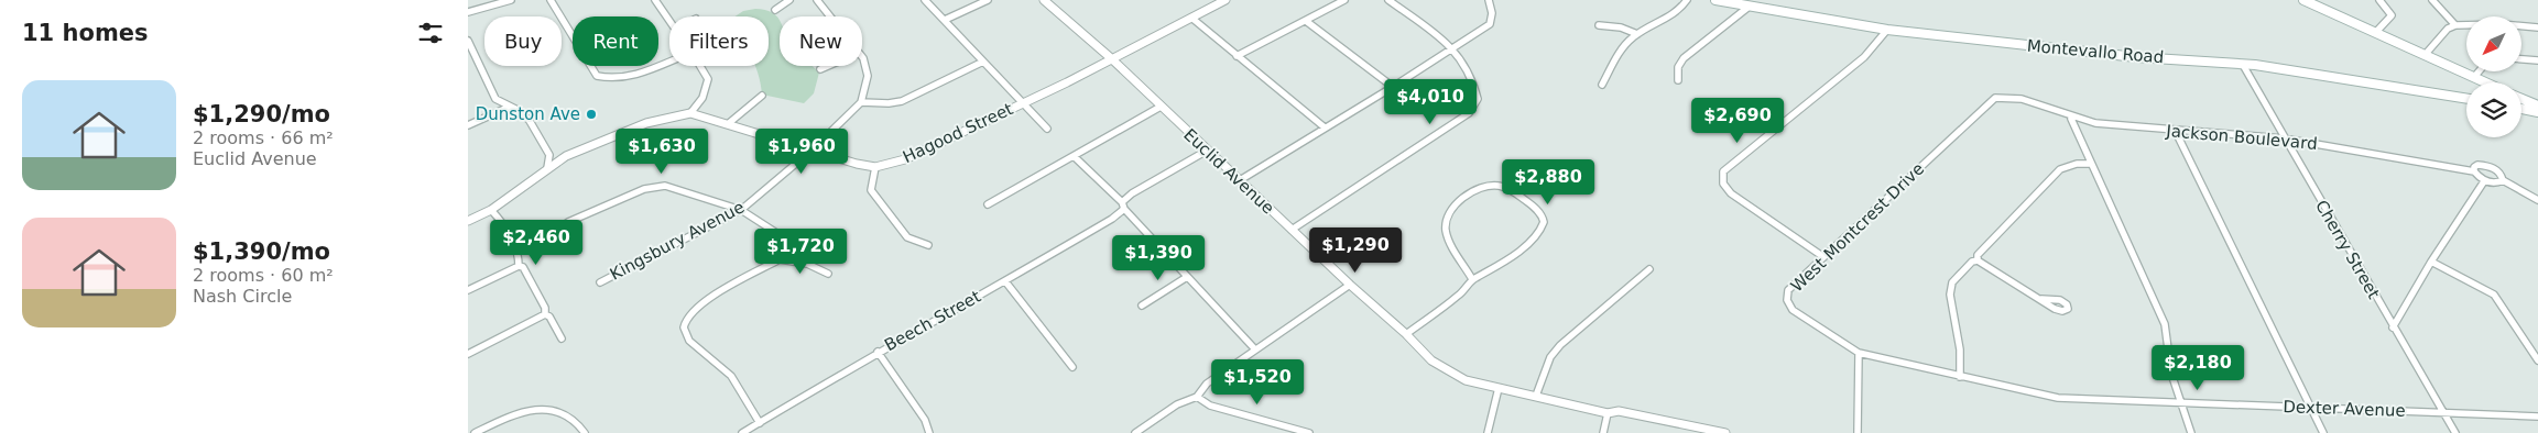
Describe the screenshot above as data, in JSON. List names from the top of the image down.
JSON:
{
  "streets": {
    "main road": ["Montevallo Road"],
    "street": [
      "Hagood Street",
      "Jackson Boulevard",
      "Euclid Avenue",
      "West Montcrest Drive",
      "Kingsbury Avenue",
      "Cherry Street",
      "Beech Street",
      "Dexter Avenue"
    ]
  },
  "crossings": [
    ["Montevallo Road", "Cherry Street"],
    ["Hagood Street", "Euclid Avenue"],
    ["Hagood Street", "Kingsbury Avenue"],
    ["Jackson Boulevard", "West Montcrest Drive"],
    ["Jackson Boulevard", "Cherry Street"],
    ["Euclid Avenue", "Beech Street"],
    ["West Montcrest Drive", "Dexter Avenue"],
    ["Cherry Street", "Dexter Avenue"]
  ],
  "places": ["Dunston Ave"],
  "north": "bottom left",
  "page": {
    "heading": "11 homes",
    "chip": [
      "Buy",
      "Rent",
      "Filters",
      "New"
    ],
    "list": [
      {
        "name": "$1,290/mo",
        "note": "2 rooms · 66 m² · Euclid Avenue"
      },
      {
        "name": "$1,390/mo",
        "note": "2 rooms · 60 m² · Nash Circle"
      }
    ],
    "price": [
      "$4,010",
      "$2,690",
      "$1,630",
      "$1,960",
      "$2,880",
      "$2,460",
      "$1,290",
      "$1,720",
      "$1,390",
      "$2,180",
      "$1,520"
    ]
  }
}
